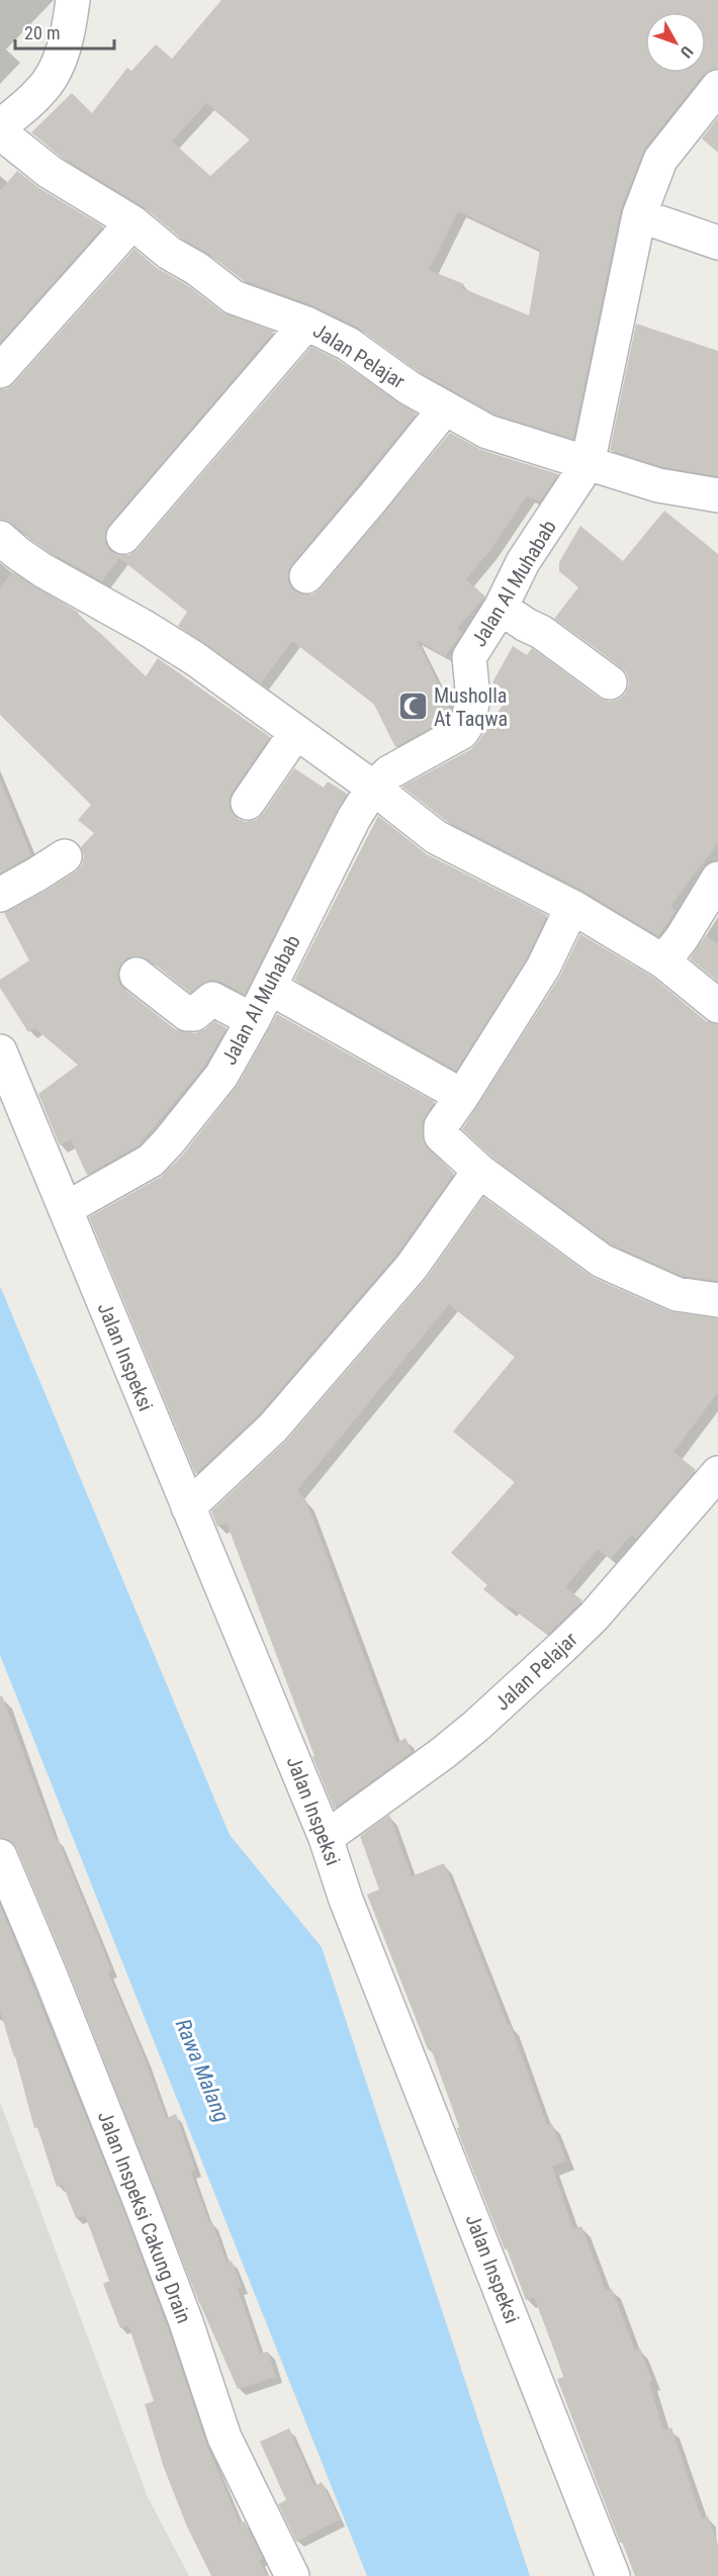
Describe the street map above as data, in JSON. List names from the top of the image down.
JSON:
{
  "streets": {
    "street": [
      "Jalan Pelajar",
      "Jalan Al Muhabab",
      "Jalan Inspeksi",
      "Jalan Inspeksi Cakung Drain"
    ]
  },
  "crossings": [
    ["Jalan Pelajar", "Jalan Al Muhabab"],
    ["Jalan Pelajar", "Jalan Inspeksi"],
    ["Jalan Al Muhabab", "Jalan Inspeksi"]
  ],
  "water": ["Rawa Malang"],
  "places": {
    "mosque": ["Musholla At Taqwa"]
  },
  "scale_bar": "20 m",
  "north": "bottom right"
}
